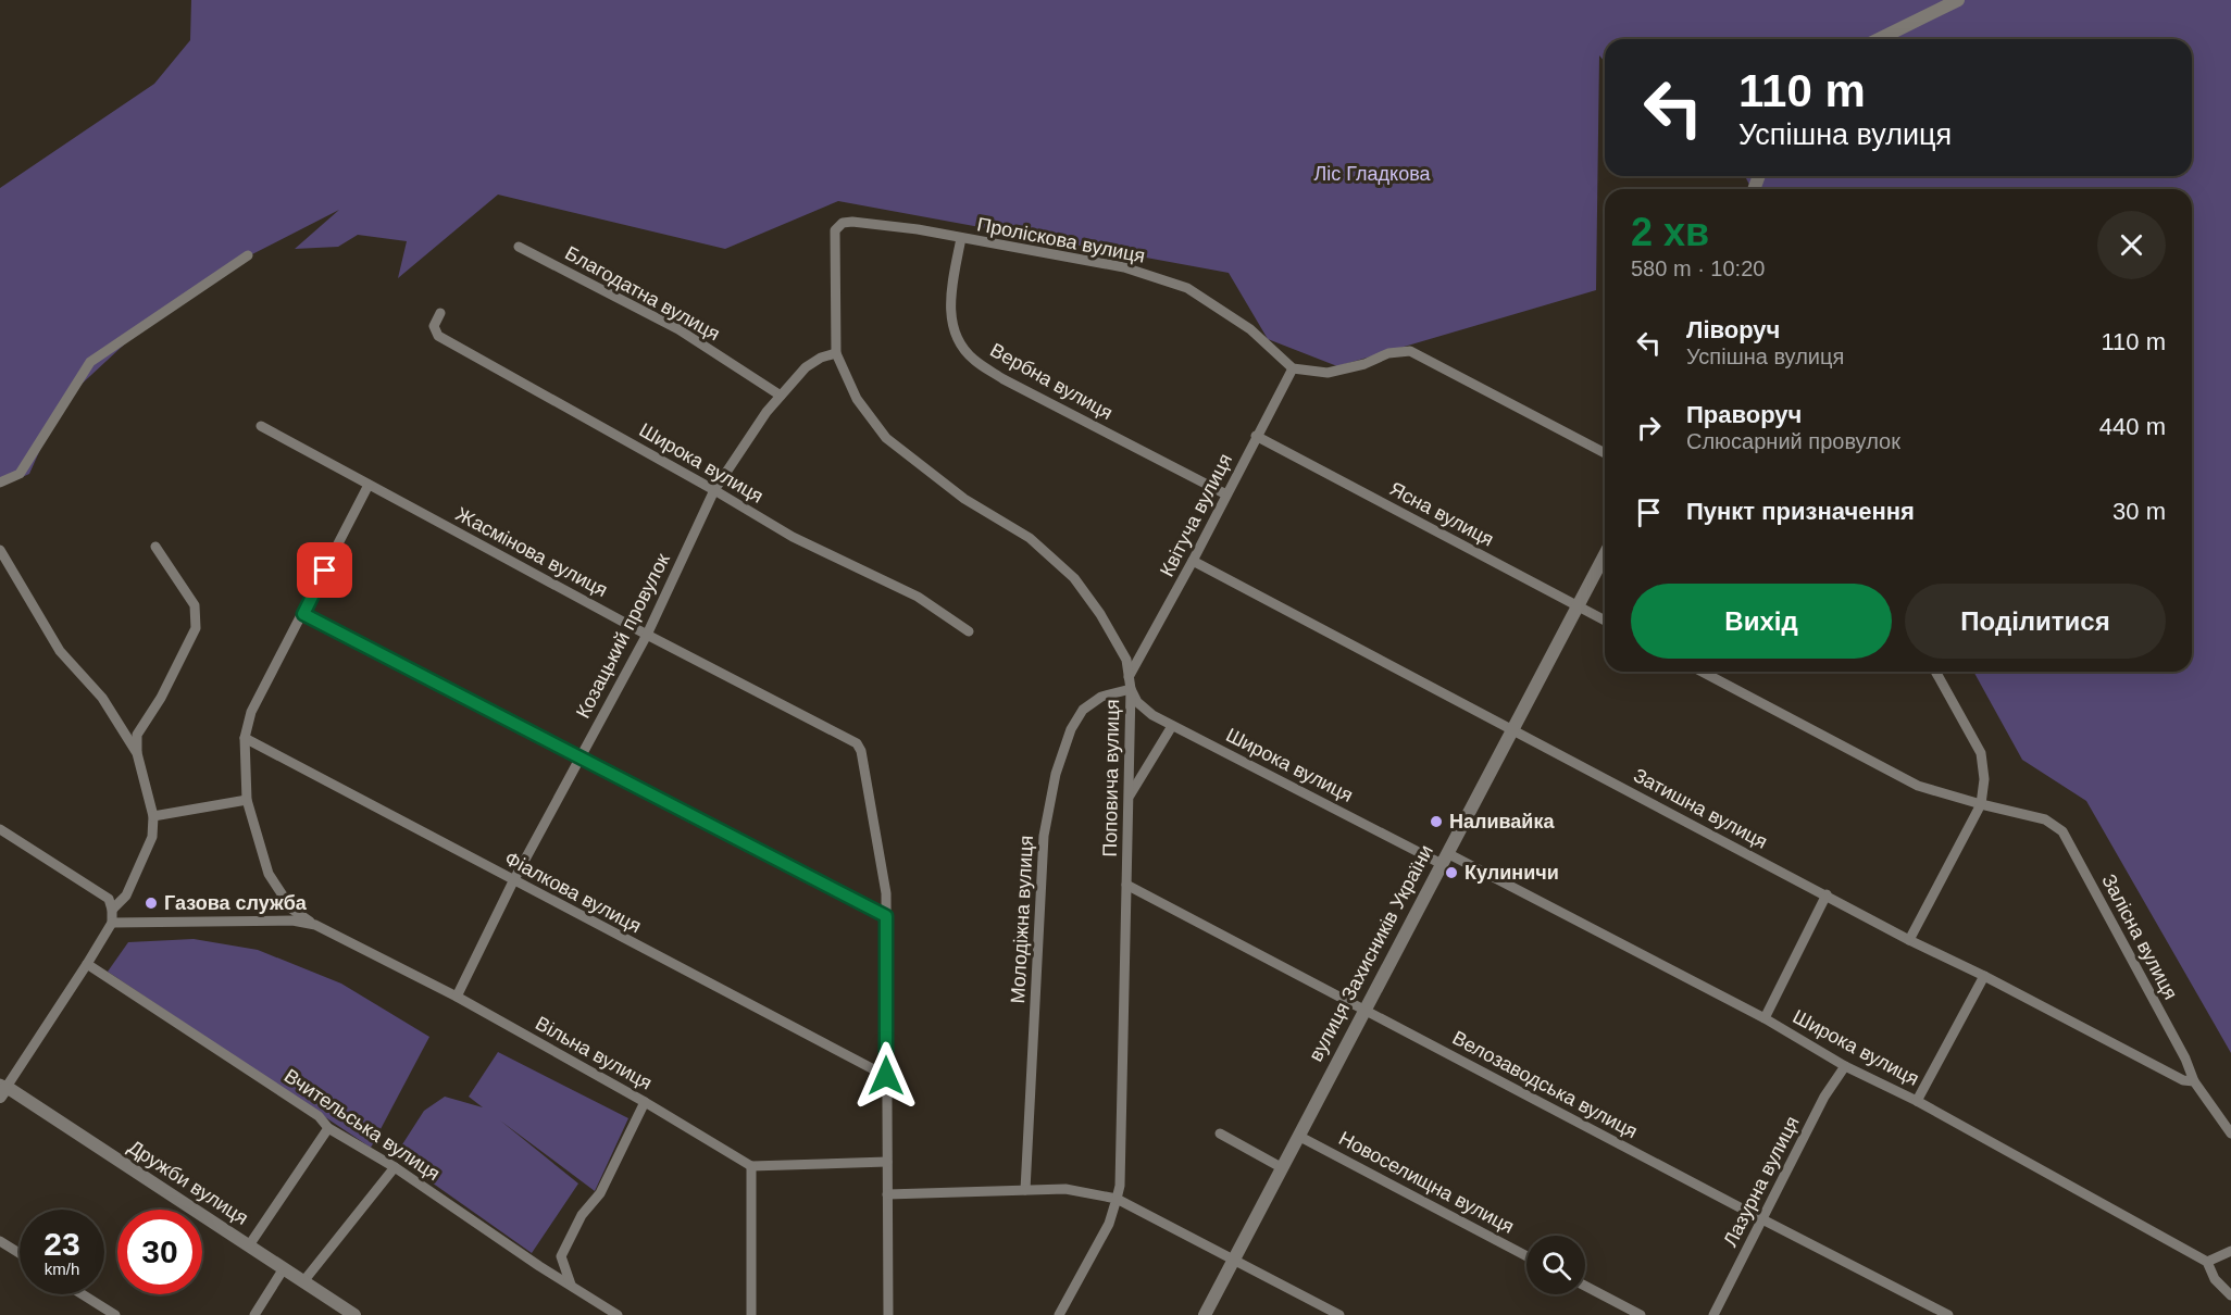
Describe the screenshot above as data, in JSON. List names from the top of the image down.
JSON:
{
  "streets": {
    "street": [
      "Проліскова вулиця",
      "Благодатна вулиця",
      "Вербна вулиця",
      "Широка вулиця",
      "Ясна вулиця",
      "Квітуча вулиця",
      "Жасмінова вулиця",
      "Козацький провулок",
      "Поповича вулиця",
      "Затишна вулиця",
      "Фіалкова вулиця",
      "Молодіжна вулиця",
      "Залісна вулиця",
      "вулиця Захисників України",
      "Вільна вулиця",
      "Велозаводська вулиця",
      "Вчительська вулиця",
      "Лазурна вулиця",
      "Дружби вулиця",
      "Новоселищна вулиця"
    ]
  },
  "crossings": [
    ["Проліскова вулиця", "Вербна вулиця"],
    ["Проліскова вулиця", "Квітуча вулиця"],
    ["Проліскова вулиця", "Поповича вулиця"],
    ["Благодатна вулиця", "Козацький провулок"],
    ["Вербна вулиця", "Квітуча вулиця"],
    ["Широка вулиця", "Козацький провулок"],
    ["Широка вулиця", "Поповича вулиця"],
    ["Широка вулиця", "Молодіжна вулиця"],
    ["Широка вулиця", "вулиця Захисників України"],
    ["Широка вулиця", "Лазурна вулиця"],
    ["Ясна вулиця", "Квітуча вулиця"],
    ["Ясна вулиця", "вулиця Захисників України"],
    ["Квітуча вулиця", "Поповича вулиця"],
    ["Квітуча вулиця", "Затишна вулиця"],
    ["Жасмінова вулиця", "Козацький провулок"],
    ["Козацький провулок", "Поповича вулиця"],
    ["Козацький провулок", "Фіалкова вулиця"],
    ["Козацький провулок", "Вільна вулиця"],
    ["Поповича вулиця", "Молодіжна вулиця"],
    ["Поповича вулиця", "Велозаводська вулиця"],
    ["Затишна вулиця", "Залісна вулиця"],
    ["Затишна вулиця", "вулиця Захисників України"],
    ["вулиця Захисників України", "Велозаводська вулиця"],
    ["вулиця Захисників України", "Новоселищна вулиця"],
    ["Велозаводська вулиця", "Лазурна вулиця"]
  ],
  "parks": ["Ліс Гладкова"],
  "places": ["Наливайка", "Кулиничи", "Газова служба"],
  "page": {
    "turn": ["110 m", "Успішна вулиця"],
    "heading": ["2 хв", "580 m · 10:20"],
    "list": [
      {
        "name": "Ліворуч",
        "note": "Успішна вулиця",
        "value": "110 m"
      },
      {
        "name": "Праворуч",
        "note": "Слюсарний провулок",
        "value": "440 m"
      },
      {
        "name": "Пункт призначення",
        "value": "30 m"
      }
    ],
    "buttons": ["Вихід", "Поділитися"],
    "speed": "23 km/h",
    "limit": "30"
  }
}
